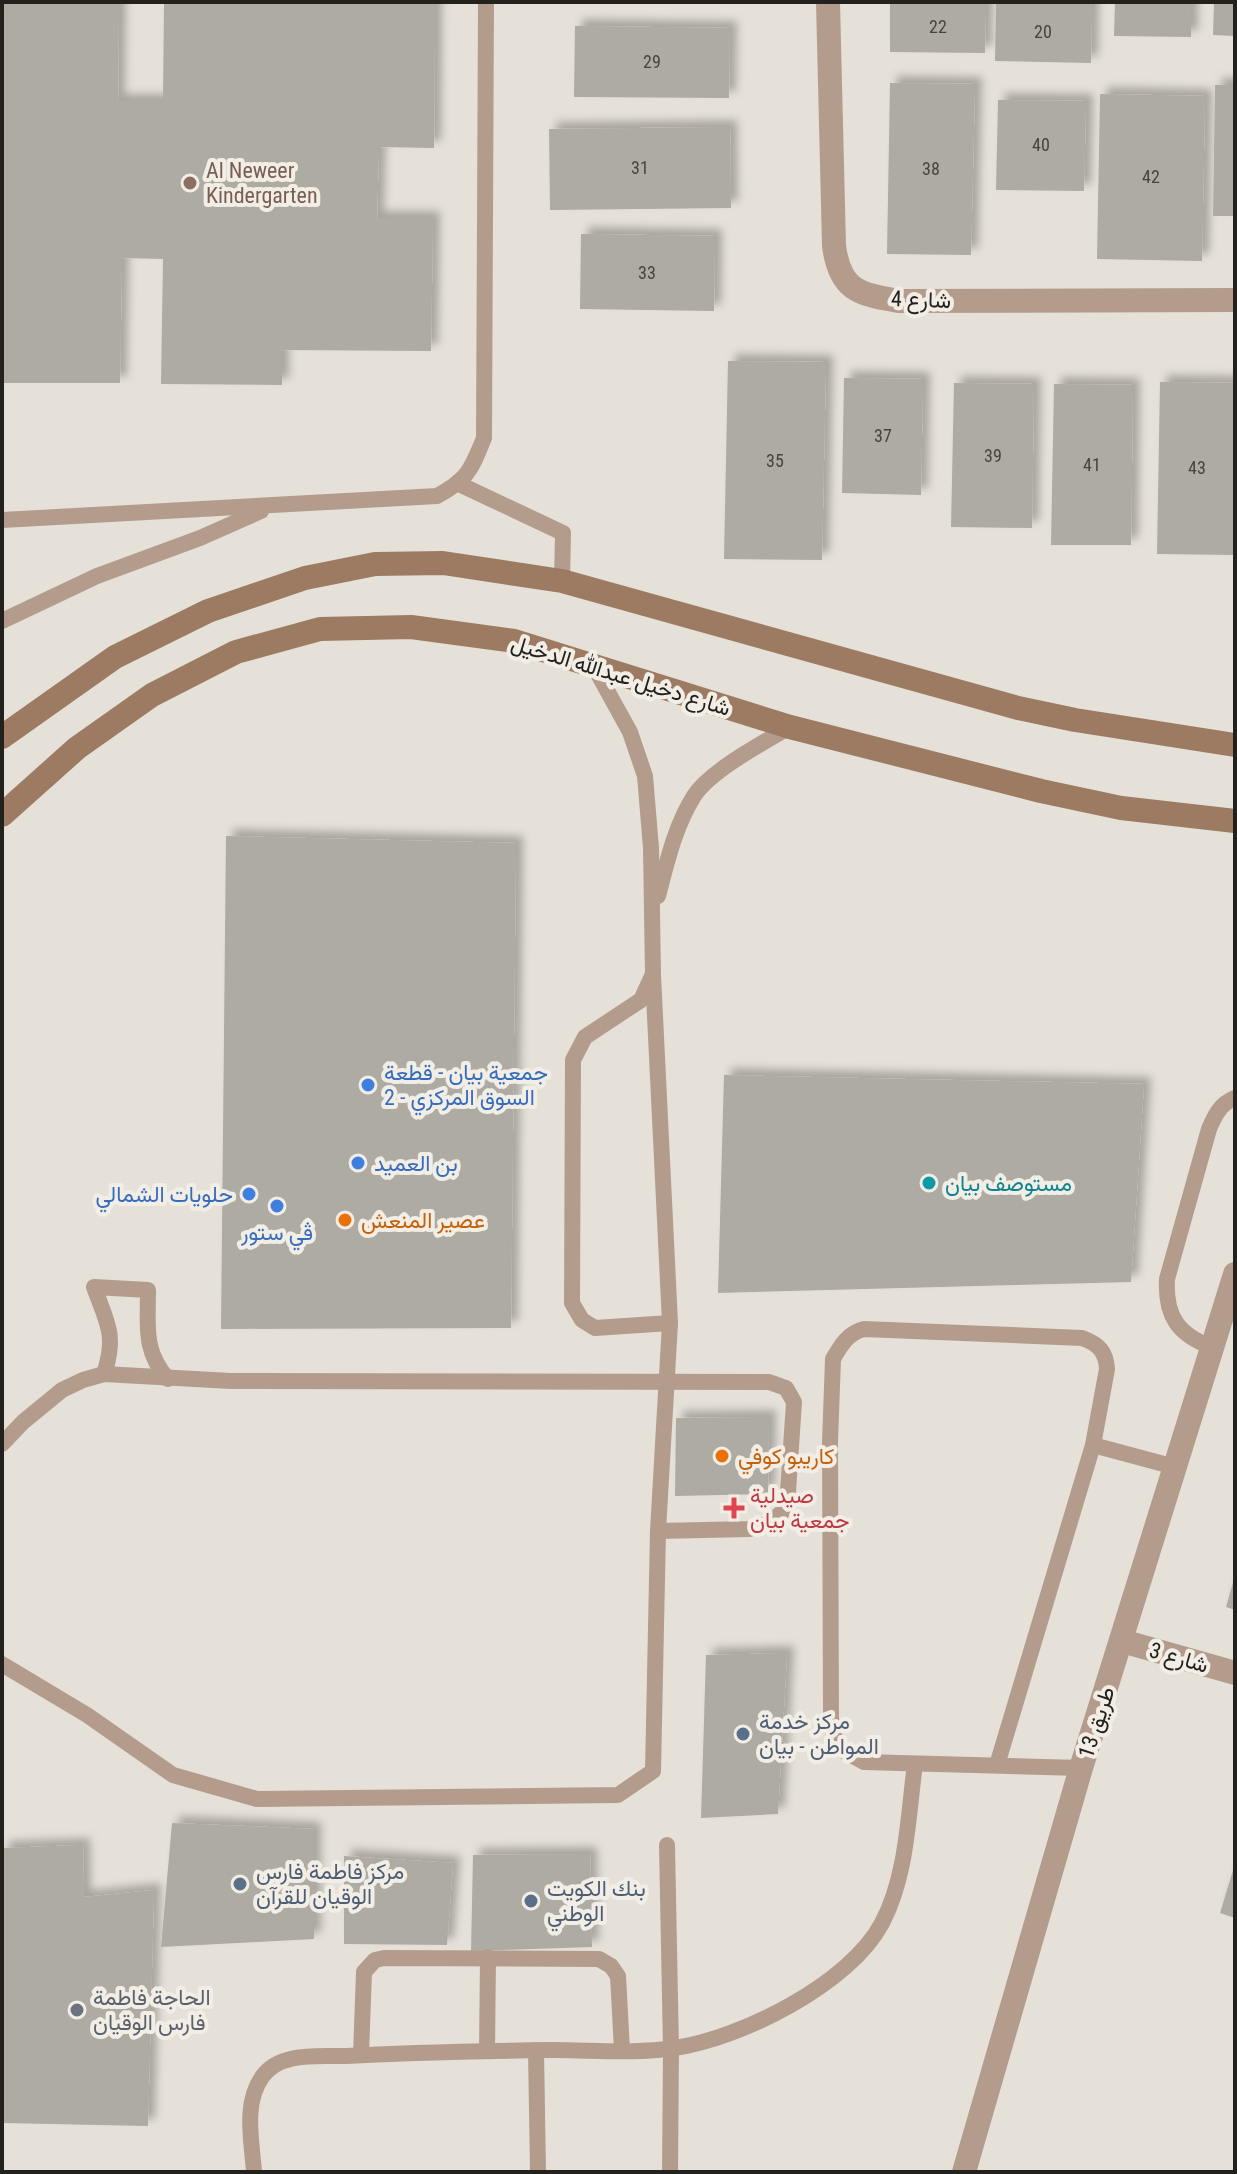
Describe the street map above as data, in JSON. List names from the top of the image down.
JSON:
{
  "streets": {
    "street": [
      "شارع 4",
      "شارع دخيل عبدالله الدخيل",
      "شارع 3",
      "طريق 13"
    ]
  },
  "crossings": [
    ["شارع 3", "طريق 13"]
  ],
  "places": {
    "other": [
      "Al Neweer Kindergarten",
      "جمعية بيان - قطعة 2 - السوق المركزي",
      "بن العميد",
      "مستوصف بيان",
      "حلويات الشمالي",
      "ڤي ستور",
      "عصير المنعش",
      "كاريبو كوفي",
      "مركز خدمة المواطن - بيان",
      "مركز فاطمة فارس الوقيان للقرآن",
      "بنك الكويت الوطني",
      "الحاجة فاطمة فارس الوقيان"
    ],
    "health": ["صيدلية جمعية بيان"]
  },
  "house_numbers": [
    "22",
    "20",
    "29",
    "40",
    "31",
    "38",
    "42",
    "33",
    "37",
    "39",
    "35",
    "41",
    "43"
  ]
}
